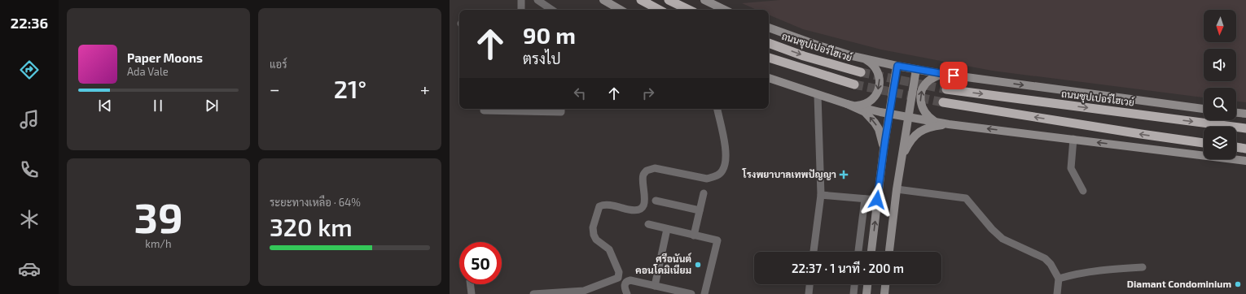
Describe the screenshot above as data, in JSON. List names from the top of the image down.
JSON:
{
  "streets": {
    "highway": ["ถนนซุปเปอร์ไฮเวย์"]
  },
  "places": {
    "health": ["โรงพยาบาลเทพปัญญา"],
    "other": ["ศรีอนันต์ คอนโดมิเนียม", "Diamant Condominium"]
  },
  "north": "bottom",
  "page": {
    "tabs": "22:36",
    "tile": [
      "แอร์",
      ["39", "km/h"],
      ["ระยะทางเหลือ · 64%", "320 km"]
    ],
    "turn": ["90 m", "ตรงไป"],
    "song": ["Paper Moons", "Ada Vale"],
    "heat": ["−", "21°", "+"],
    "limit": "50",
    "trip": "22:37 · 1 นาที · 200 m"
  }
}
